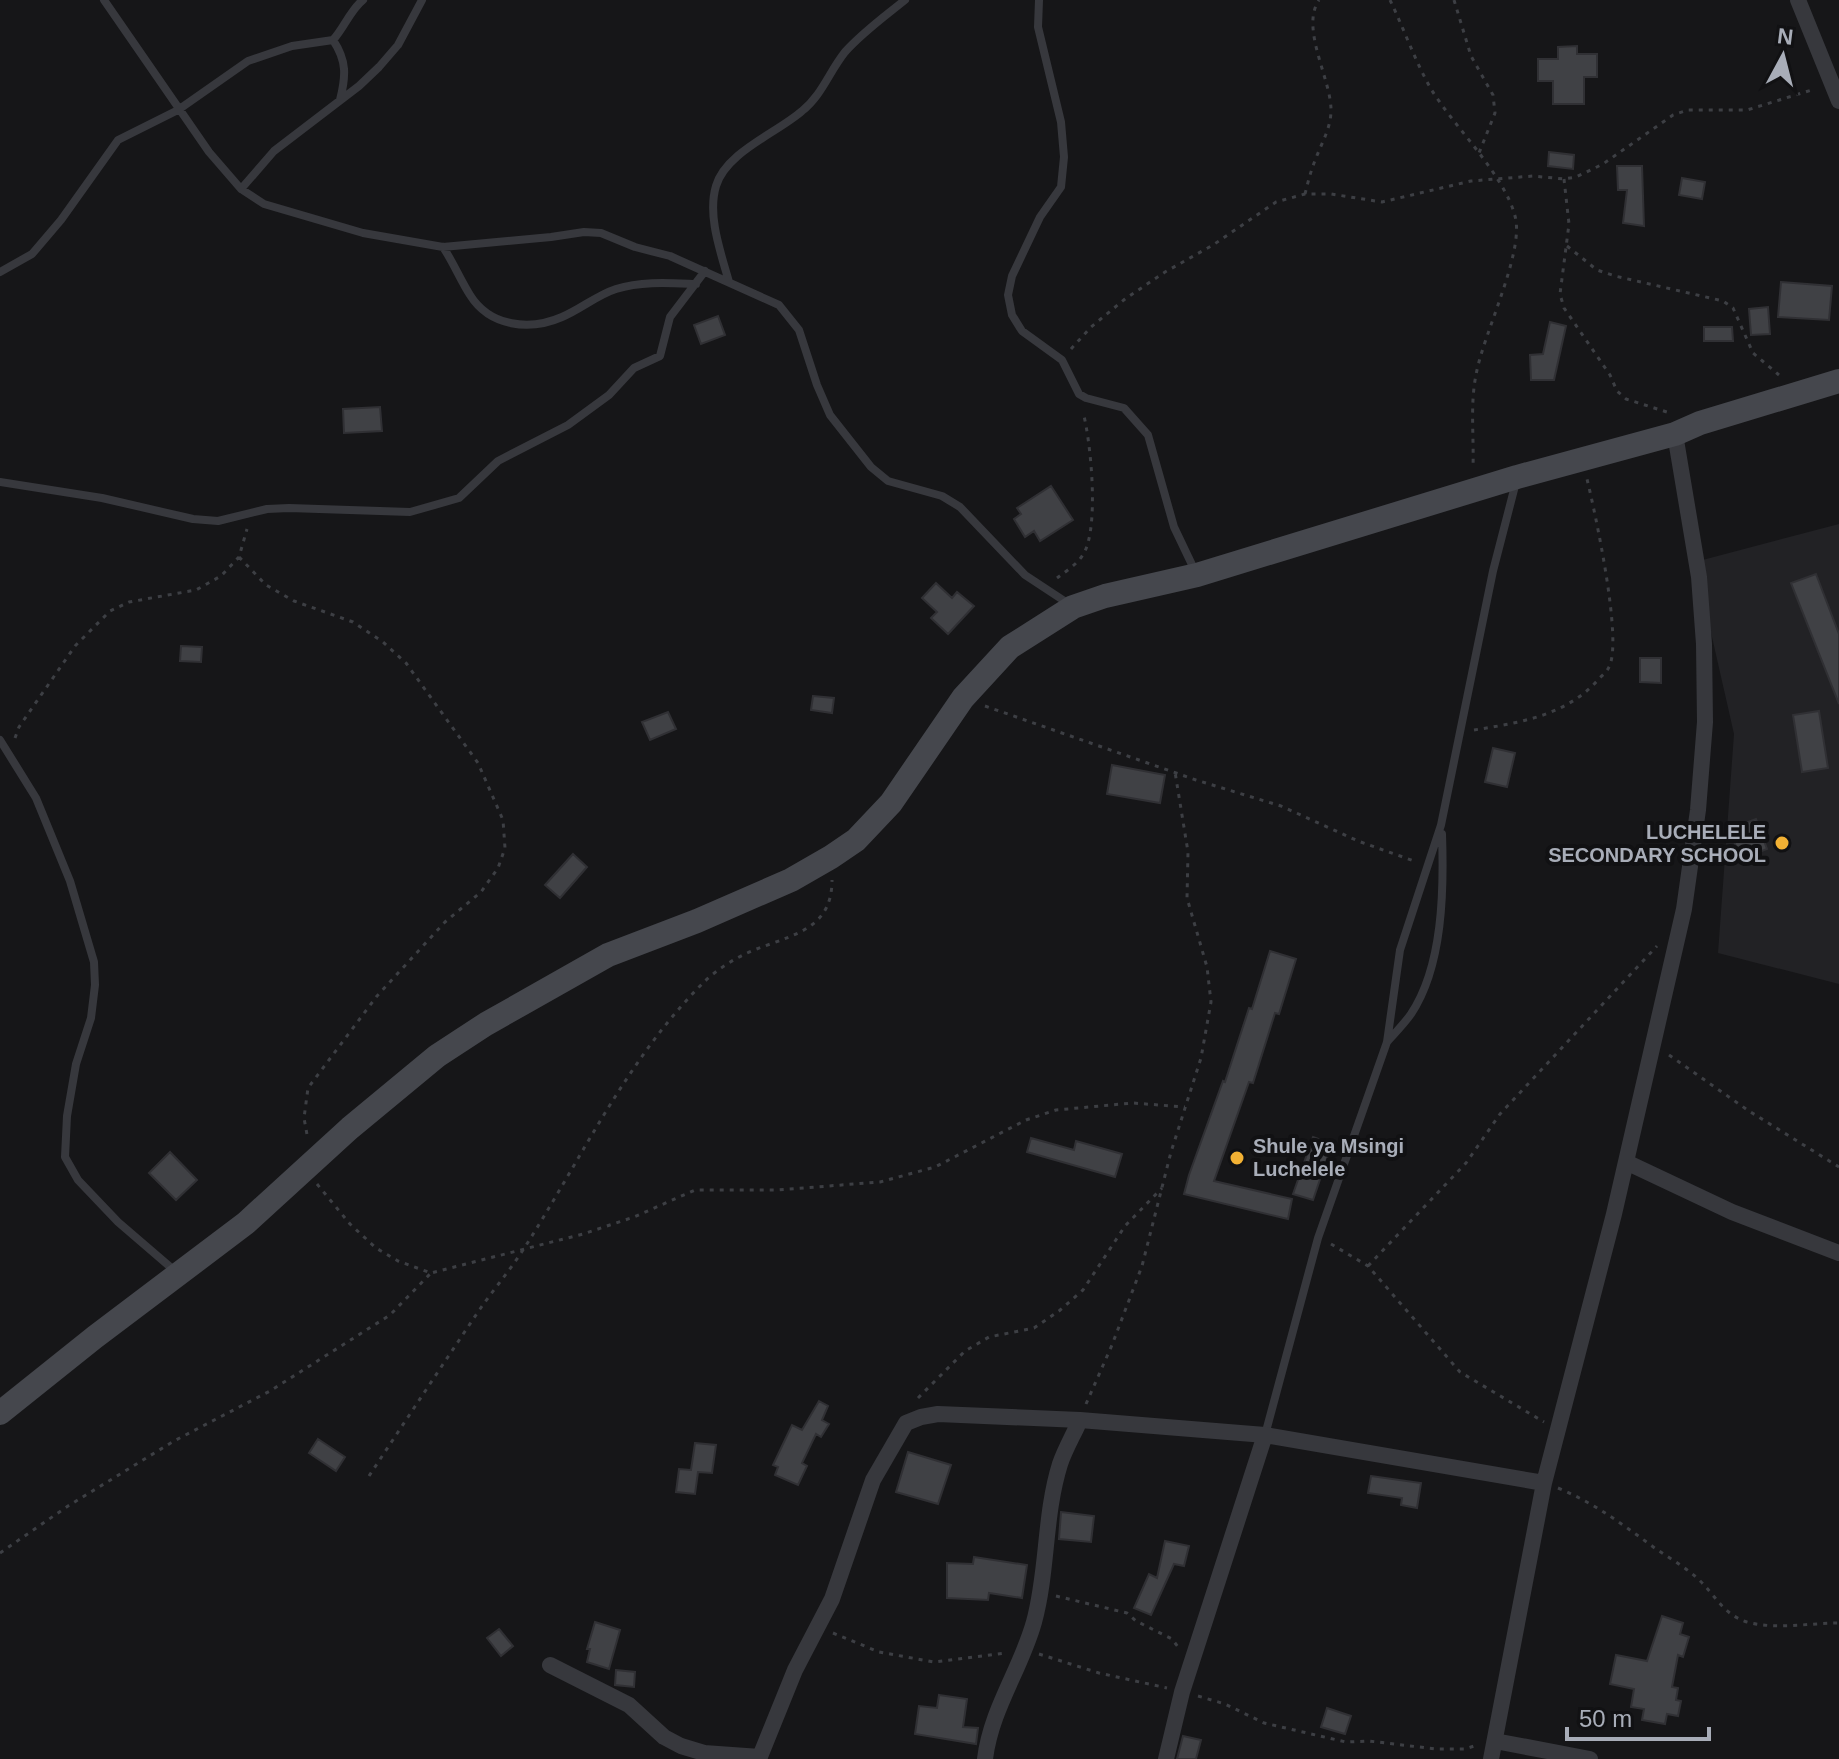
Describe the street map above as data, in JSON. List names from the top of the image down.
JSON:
{
  "places": ["LUCHELELE SECONDARY SCHOOL", "Shule ya Msingi Luchelele"],
  "scale_bar": "50 m",
  "north": "top"
}
